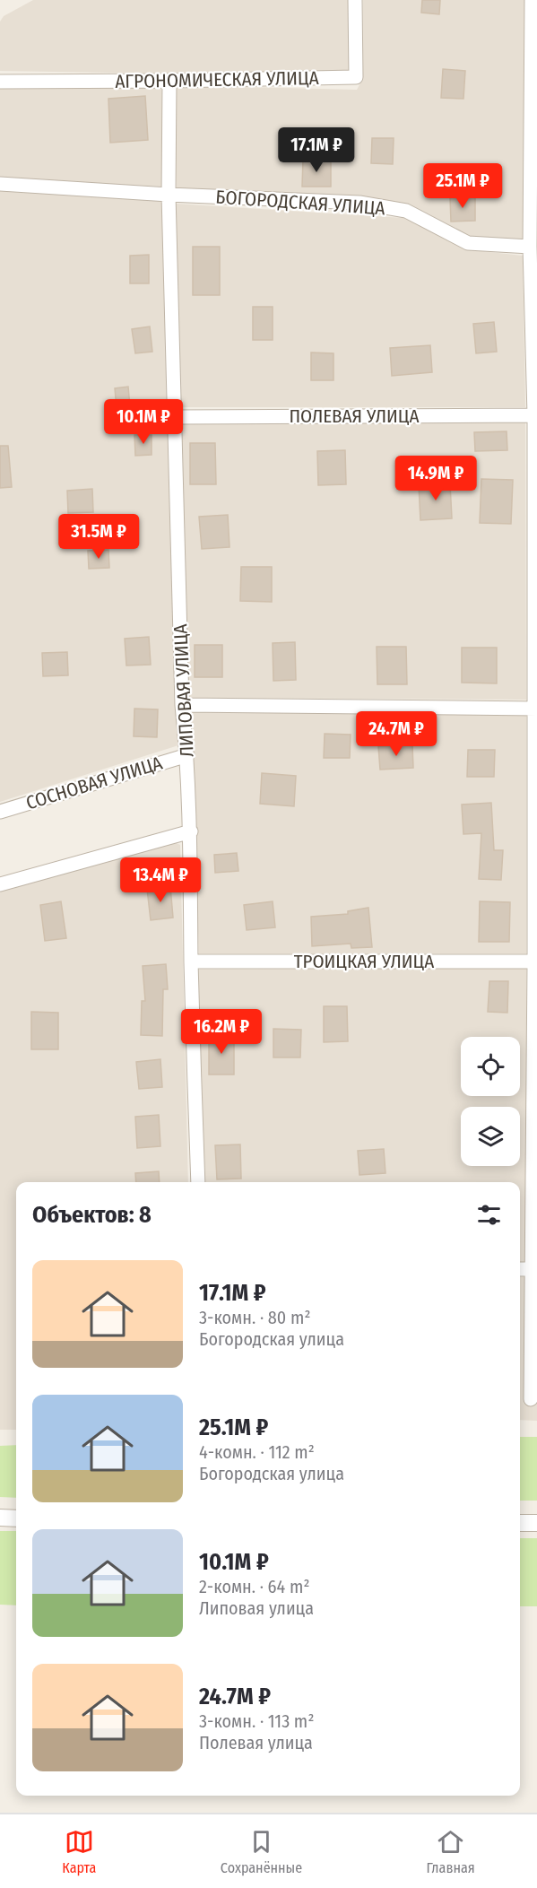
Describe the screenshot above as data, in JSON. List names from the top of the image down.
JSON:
{
  "streets": {
    "street": [
      "АГРОНОМИЧЕСКАЯ УЛИЦА",
      "БОГОРОДСКАЯ УЛИЦА",
      "ПОЛЕВАЯ УЛИЦА",
      "ЛИПОВАЯ УЛИЦА",
      "СОСНОВАЯ УЛИЦА",
      "ТРОИЦКАЯ УЛИЦА"
    ]
  },
  "crossings": [
    ["АГРОНОМИЧЕСКАЯ УЛИЦА", "ЛИПОВАЯ УЛИЦА"],
    ["БОГОРОДСКАЯ УЛИЦА", "ЛИПОВАЯ УЛИЦА"],
    ["ПОЛЕВАЯ УЛИЦА", "ЛИПОВАЯ УЛИЦА"],
    ["ЛИПОВАЯ УЛИЦА", "СОСНОВАЯ УЛИЦА"],
    ["ЛИПОВАЯ УЛИЦА", "ТРОИЦКАЯ УЛИЦА"]
  ],
  "page": {
    "price": [
      "17.1M ₽",
      "25.1M ₽",
      "10.1M ₽",
      "14.9M ₽",
      "31.5M ₽",
      "24.7M ₽",
      "13.4M ₽",
      "16.2M ₽"
    ],
    "heading": "Объектов: 8",
    "list": [
      {
        "name": "17.1M ₽",
        "note": "3-комн. · 80 m² · Богородская улица"
      },
      {
        "name": "25.1M ₽",
        "note": "4-комн. · 112 m² · Богородская улица"
      },
      {
        "name": "10.1M ₽",
        "note": "2-комн. · 64 m² · Липовая улица"
      },
      {
        "name": "24.7M ₽",
        "note": "3-комн. · 113 m² · Полевая улица"
      }
    ],
    "tabs": ["Карта", "Сохранённые", "Главная"]
  }
}
